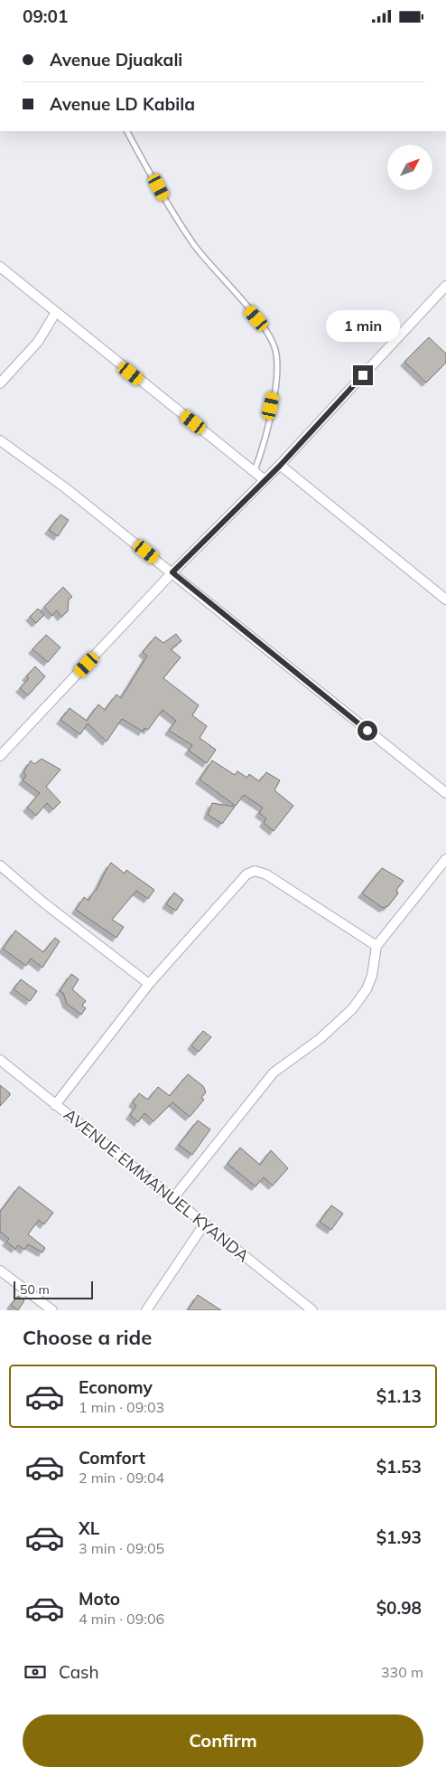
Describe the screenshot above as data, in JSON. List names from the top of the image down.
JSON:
{
  "streets": {
    "street": ["AVENUE EMMANUEL KYANDA"]
  },
  "scale_bar": "50 m",
  "north": "top right",
  "page": {
    "status": "09:01",
    "banner": ["Avenue Djuakali", "Avenue LD Kabila"],
    "bubble": "1 min",
    "scale": "50 m",
    "heading": "Choose a ride",
    "list": [
      {
        "name": "Economy",
        "note": "1 min · 09:03",
        "value": "$1.13"
      },
      {
        "name": "Comfort",
        "note": "2 min · 09:04",
        "value": "$1.53"
      },
      {
        "name": "XL",
        "note": "3 min · 09:05",
        "value": "$1.93"
      },
      {
        "name": "Moto",
        "note": "4 min · 09:06",
        "value": "$0.98"
      }
    ],
    "pay": ["Cash", "330 m"],
    "buttons": "Confirm"
  }
}
